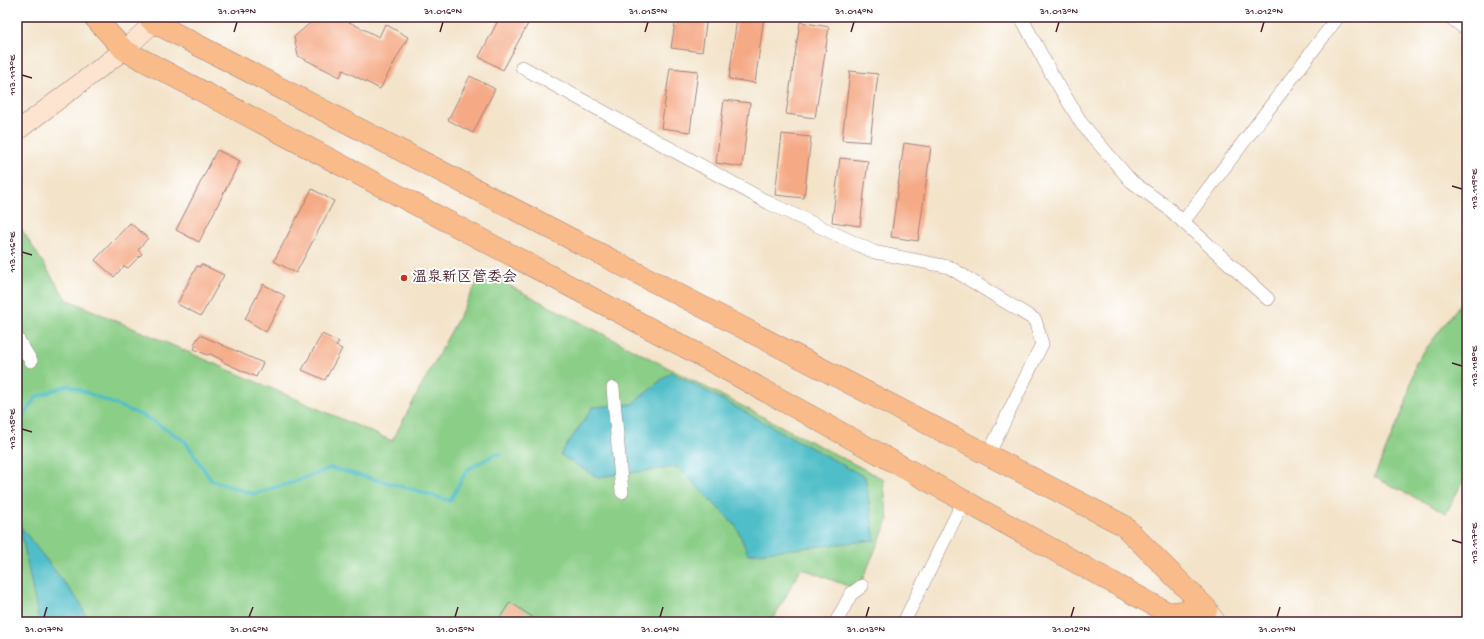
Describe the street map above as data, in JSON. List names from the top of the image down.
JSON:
{
  "places": ["温泉新区管委会"],
  "coordinates": [
    "31.017°N",
    "31.016°N",
    "31.015°N",
    "31.014°N",
    "31.013°N",
    "31.012°N",
    "113.117°E",
    "113.119°E",
    "113.116°E",
    "113.118°E",
    "113.115°E",
    "31.011°N"
  ]
}
